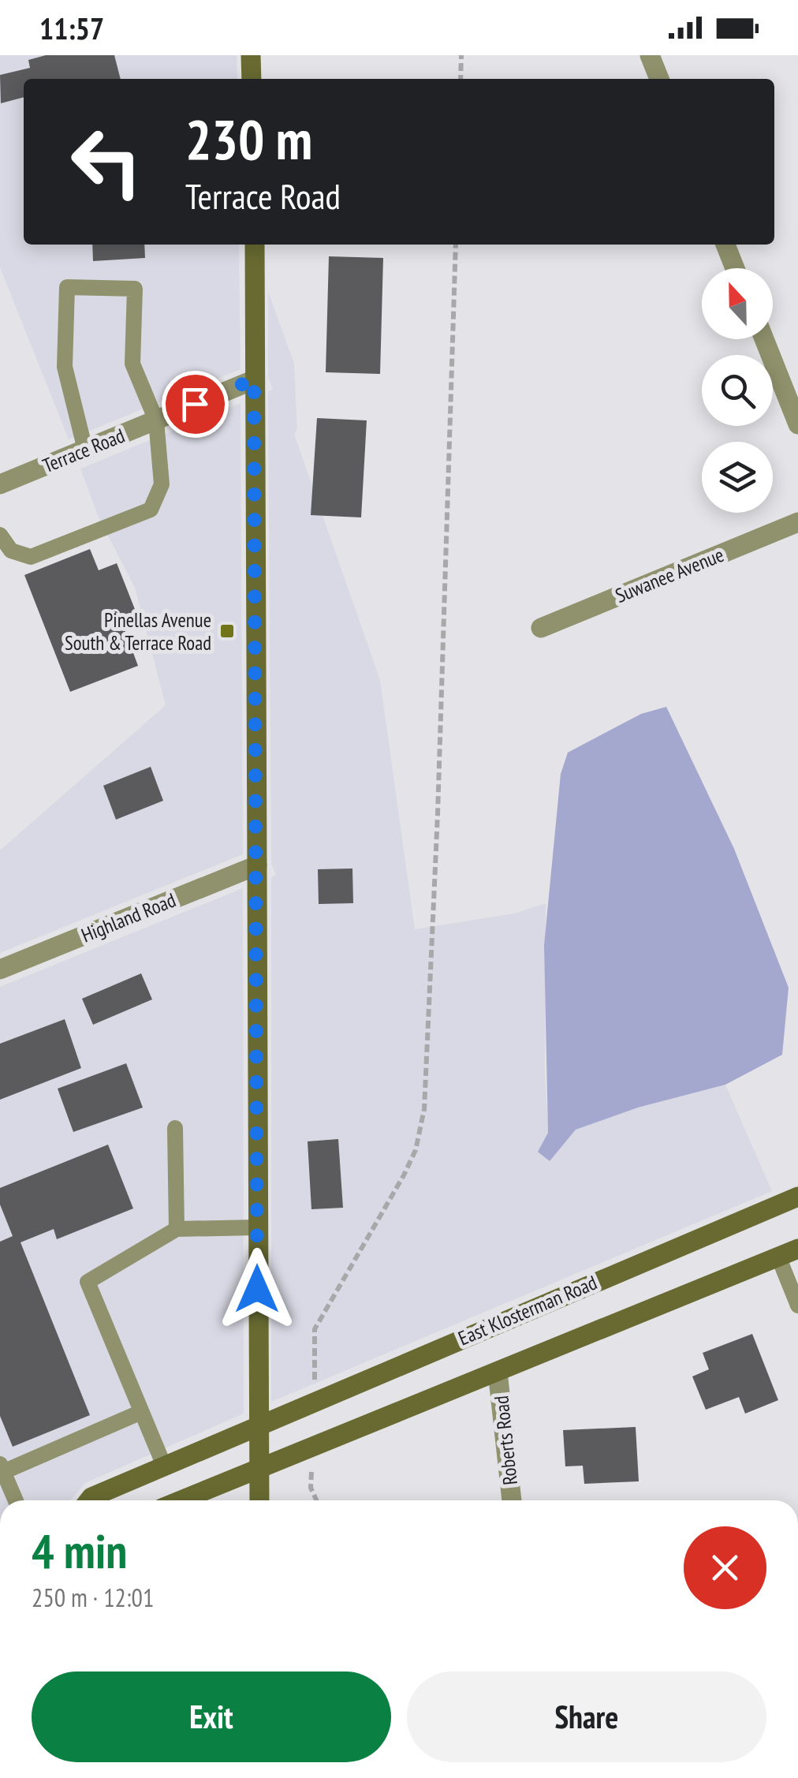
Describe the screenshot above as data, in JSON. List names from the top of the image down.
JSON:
{
  "streets": {
    "main road": ["East Klosterman Road"],
    "street": [
      "Terrace Road",
      "Suwanee Avenue",
      "Highland Road",
      "Roberts Road"
    ]
  },
  "places": {
    "transit": ["Pinellas Avenue South & Terrace Road"]
  },
  "north": "top",
  "page": {
    "status": "11:57",
    "turn": ["230 m", "Terrace Road"],
    "heading": ["4 min", "250 m · 12:01"],
    "buttons": ["Exit", "Share"]
  }
}
